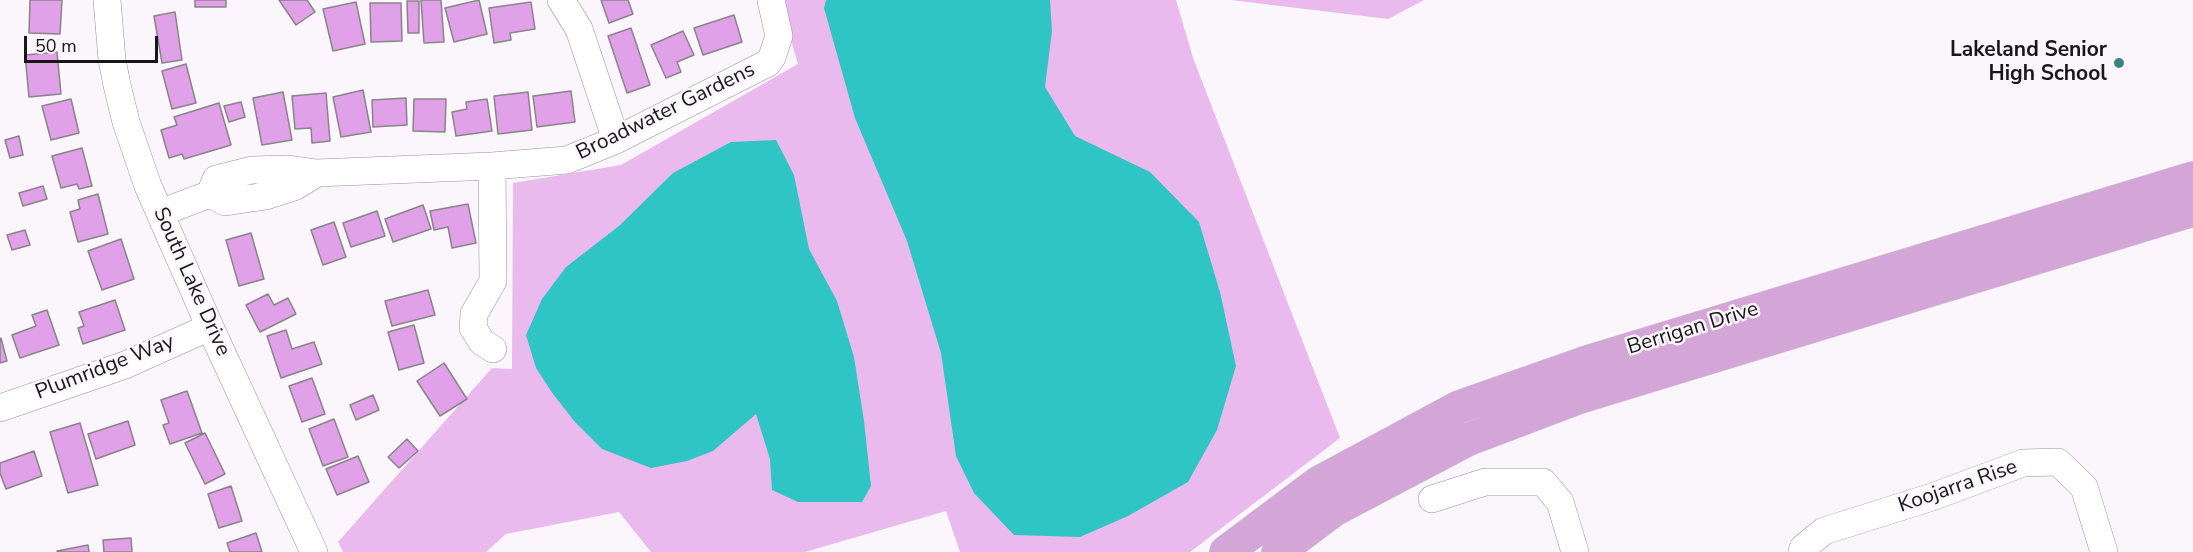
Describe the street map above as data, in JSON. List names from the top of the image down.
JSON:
{
  "streets": {
    "main road": ["Berrigan Drive"],
    "street": [
      "Broadwater Gardens",
      "South Lake Drive",
      "Plumridge Way",
      "Koojarra Rise"
    ]
  },
  "crossings": [
    ["Broadwater Gardens", "South Lake Drive"],
    ["South Lake Drive", "Plumridge Way"]
  ],
  "places": ["Lakeland Senior High School"],
  "scale_bar": "50 m"
}
